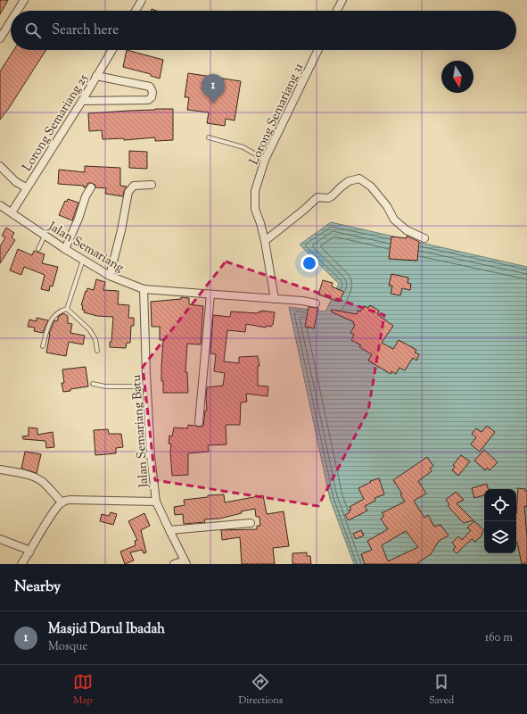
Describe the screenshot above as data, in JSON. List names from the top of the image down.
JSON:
{
  "streets": {
    "street": [
      "Lorong Semariang 31",
      "Lorong Semariang 25",
      "Jalan Semariang",
      "Jalan Semariang Batu"
    ]
  },
  "crossings": [
    ["Lorong Semariang 31", "Jalan Semariang"],
    ["Lorong Semariang 25", "Jalan Semariang"],
    ["Jalan Semariang", "Jalan Semariang Batu"]
  ],
  "north": "bottom",
  "page": {
    "search": "Search here",
    "pins": "1",
    "heading": "Nearby",
    "list": [
      {
        "mark": "1",
        "name": "Masjid Darul Ibadah",
        "note": "Mosque",
        "value": "160 m"
      }
    ],
    "nav": ["Map", "Directions", "Saved"]
  }
}
